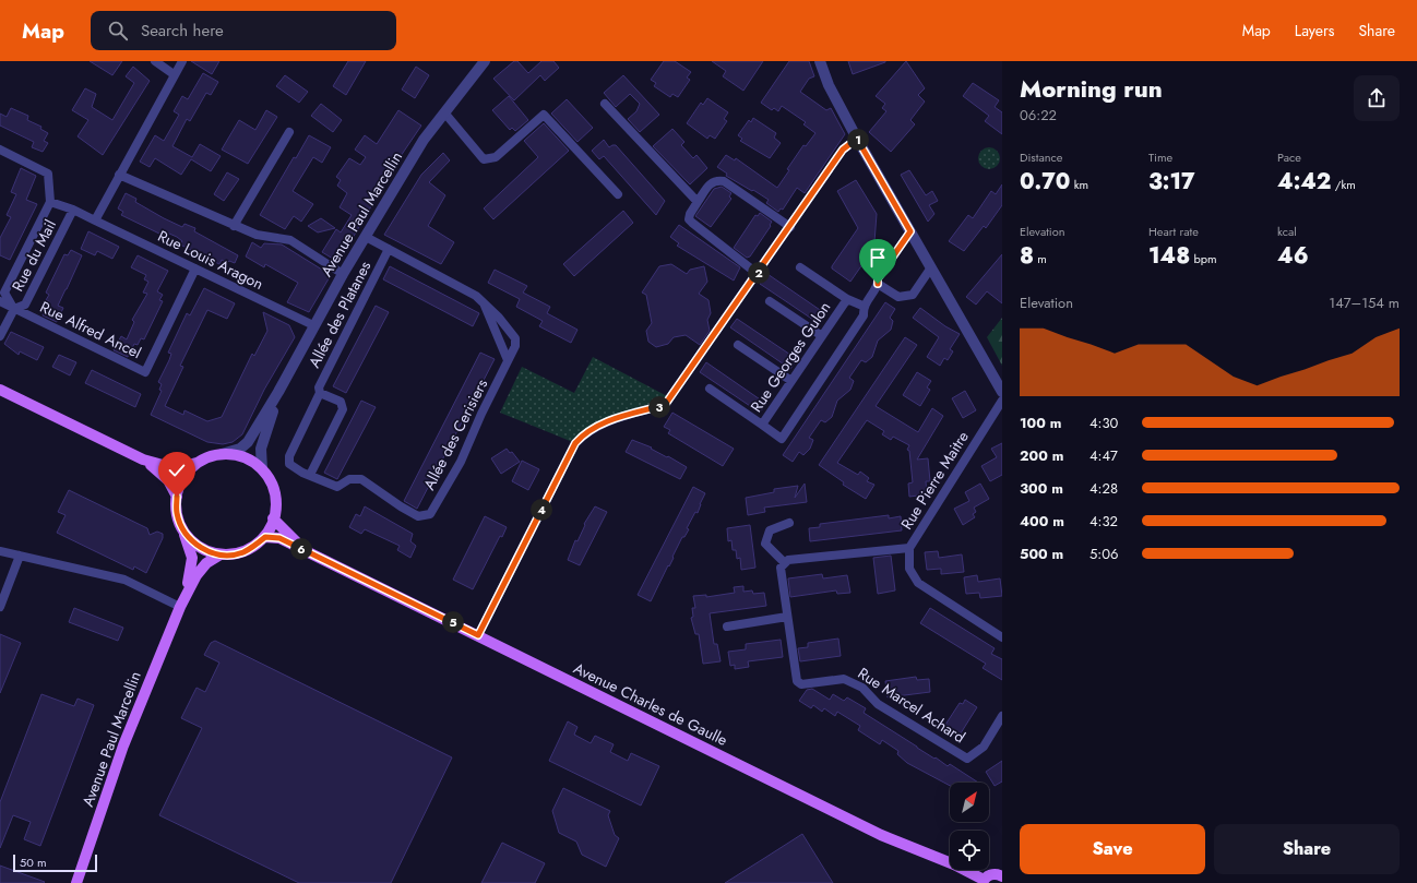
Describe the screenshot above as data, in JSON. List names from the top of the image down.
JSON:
{
  "streets": {
    "main road": ["Avenue Paul Marcellin", "Avenue Charles de Gaulle"],
    "street": [
      "Rue du Mail",
      "Rue Louis Aragon",
      "Allée des Platanes",
      "Rue Alfred Ancel",
      "Rue Georges Gulon",
      "Allée des Cerisiers",
      "Rue Pierre Maitre",
      "Rue Marcel Achard"
    ]
  },
  "crossings": [
    ["Avenue Paul Marcellin", "Rue Louis Aragon"],
    ["Avenue Paul Marcellin", "Allée des Cerisiers"],
    ["Avenue Paul Marcellin", "Avenue Charles de Gaulle"],
    ["Rue du Mail", "Rue Louis Aragon"],
    ["Rue du Mail", "Rue Alfred Ancel"],
    ["Rue Louis Aragon", "Rue Alfred Ancel"],
    ["Allée des Platanes", "Allée des Cerisiers"]
  ],
  "scale_bar": "50 m",
  "north": "top right",
  "page": {
    "header": "Map",
    "search": "Search here",
    "nav": ["Map", "Layers", "Share"],
    "heading": ["Morning run", "06:22"],
    "pins": [
      "1",
      "2",
      "3",
      "4",
      "6",
      "5"
    ],
    "stats": [
      ["Distance", "0.70 km"],
      ["Time", "3:17"],
      ["Pace", "4:42 /km"],
      ["Elevation", "8 m"],
      ["Heart rate", "148 bpm"],
      ["kcal", "46"]
    ],
    "chart": ["Elevation", "147–154 m"],
    "list": [
      {
        "name": "100 m",
        "note": "4:30"
      },
      {
        "name": "200 m",
        "note": "4:47"
      },
      {
        "name": "300 m",
        "note": "4:28"
      },
      {
        "name": "400 m",
        "note": "4:32"
      },
      {
        "name": "500 m",
        "note": "5:06"
      }
    ],
    "buttons": ["Save", "Share"],
    "scale": "50 m"
  }
}
